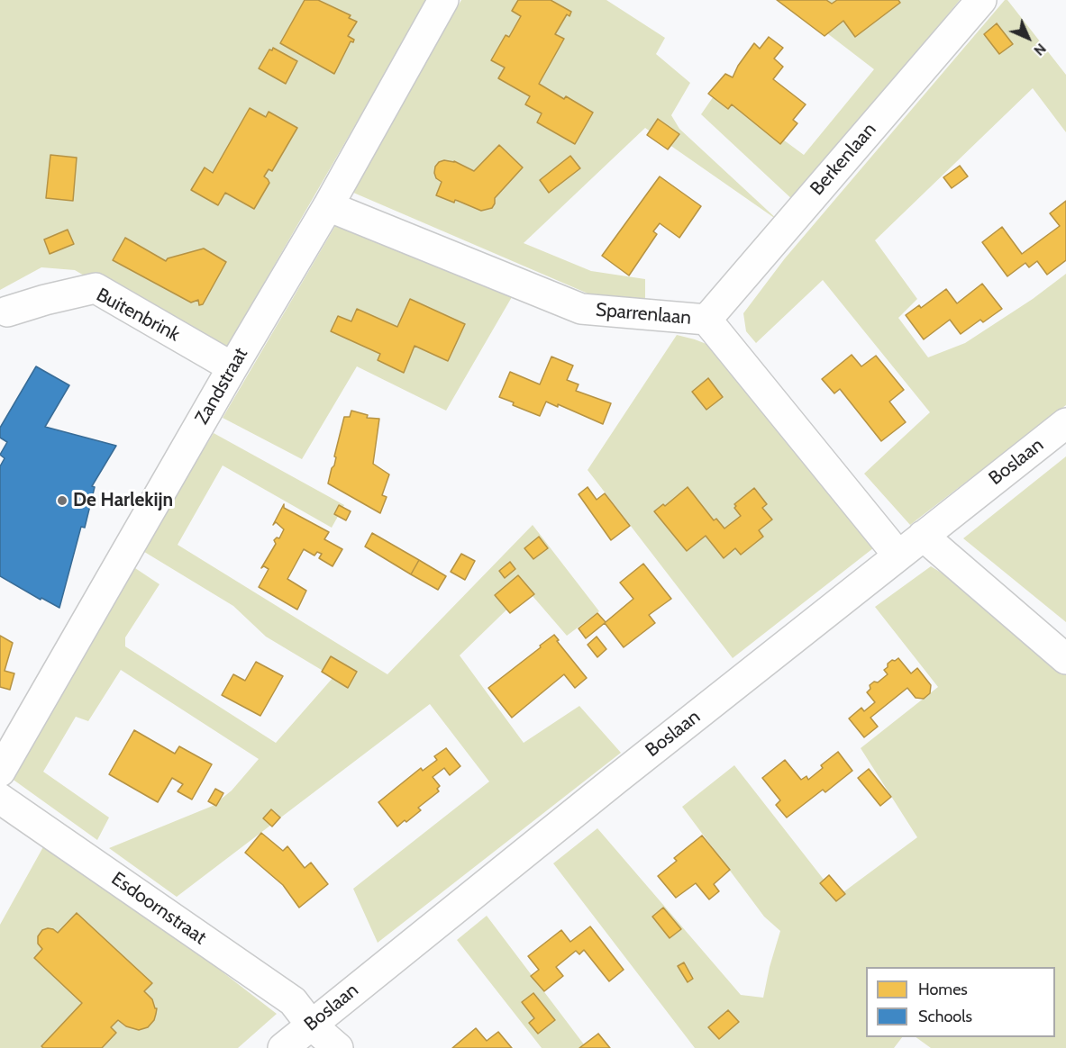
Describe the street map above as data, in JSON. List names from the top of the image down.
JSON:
{
  "streets": {
    "street": [
      "Berkenlaan",
      "Sparrenlaan",
      "Buitenbrink",
      "Zandstraat",
      "Boslaan",
      "Esdoornstraat"
    ]
  },
  "crossings": [
    ["Berkenlaan", "Sparrenlaan"],
    ["Sparrenlaan", "Zandstraat"],
    ["Sparrenlaan", "Boslaan"],
    ["Buitenbrink", "Zandstraat"],
    ["Boslaan", "Esdoornstraat"]
  ],
  "places": ["De Harlekijn"],
  "legend": ["Homes", "Schools"],
  "north": "bottom right"
}
